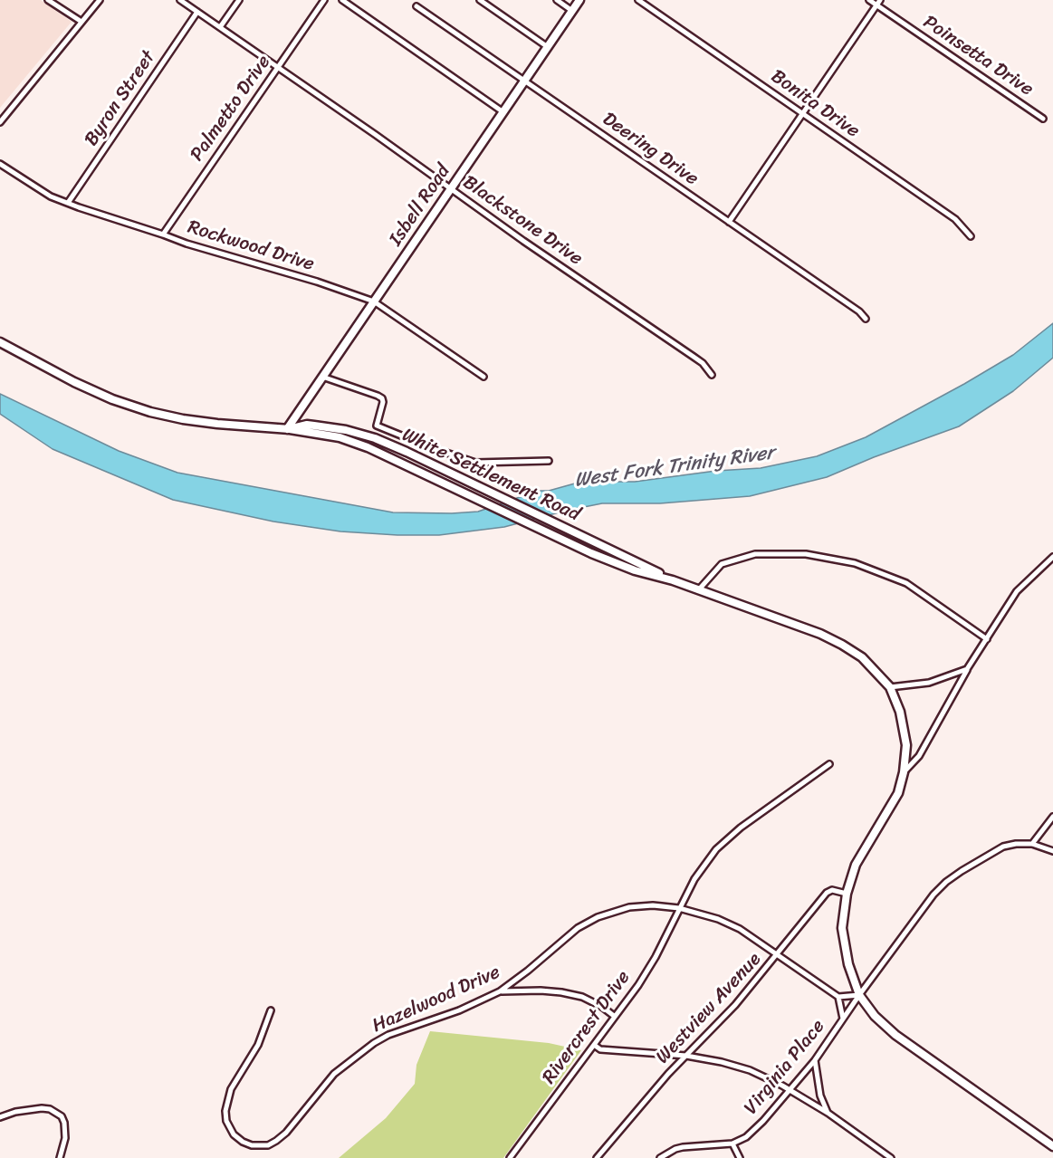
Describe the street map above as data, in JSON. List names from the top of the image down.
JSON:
{
  "streets": {
    "main road": ["Isbell Road", "White Settlement Road"],
    "street": [
      "Poinsetta Drive",
      "Byron Street",
      "Bonita Drive",
      "Palmetto Drive",
      "Deering Drive",
      "Blackstone Drive",
      "Rockwood Drive",
      "Hazelwood Drive",
      "Westview Avenue",
      "Rivercrest Drive",
      "Virginia Place"
    ]
  },
  "crossings": [
    ["Byron Street", "Blackstone Drive"],
    ["Byron Street", "Rockwood Drive"],
    ["Palmetto Drive", "Blackstone Drive"],
    ["Palmetto Drive", "Rockwood Drive"],
    ["Deering Drive", "Isbell Road"],
    ["Isbell Road", "Blackstone Drive"],
    ["Isbell Road", "Rockwood Drive"],
    ["Isbell Road", "White Settlement Road"],
    ["White Settlement Road", "Westview Avenue"],
    ["White Settlement Road", "Virginia Place"],
    ["Hazelwood Drive", "Westview Avenue"],
    ["Hazelwood Drive", "Rivercrest Drive"]
  ],
  "water": ["West Fork Trinity River"]
}
